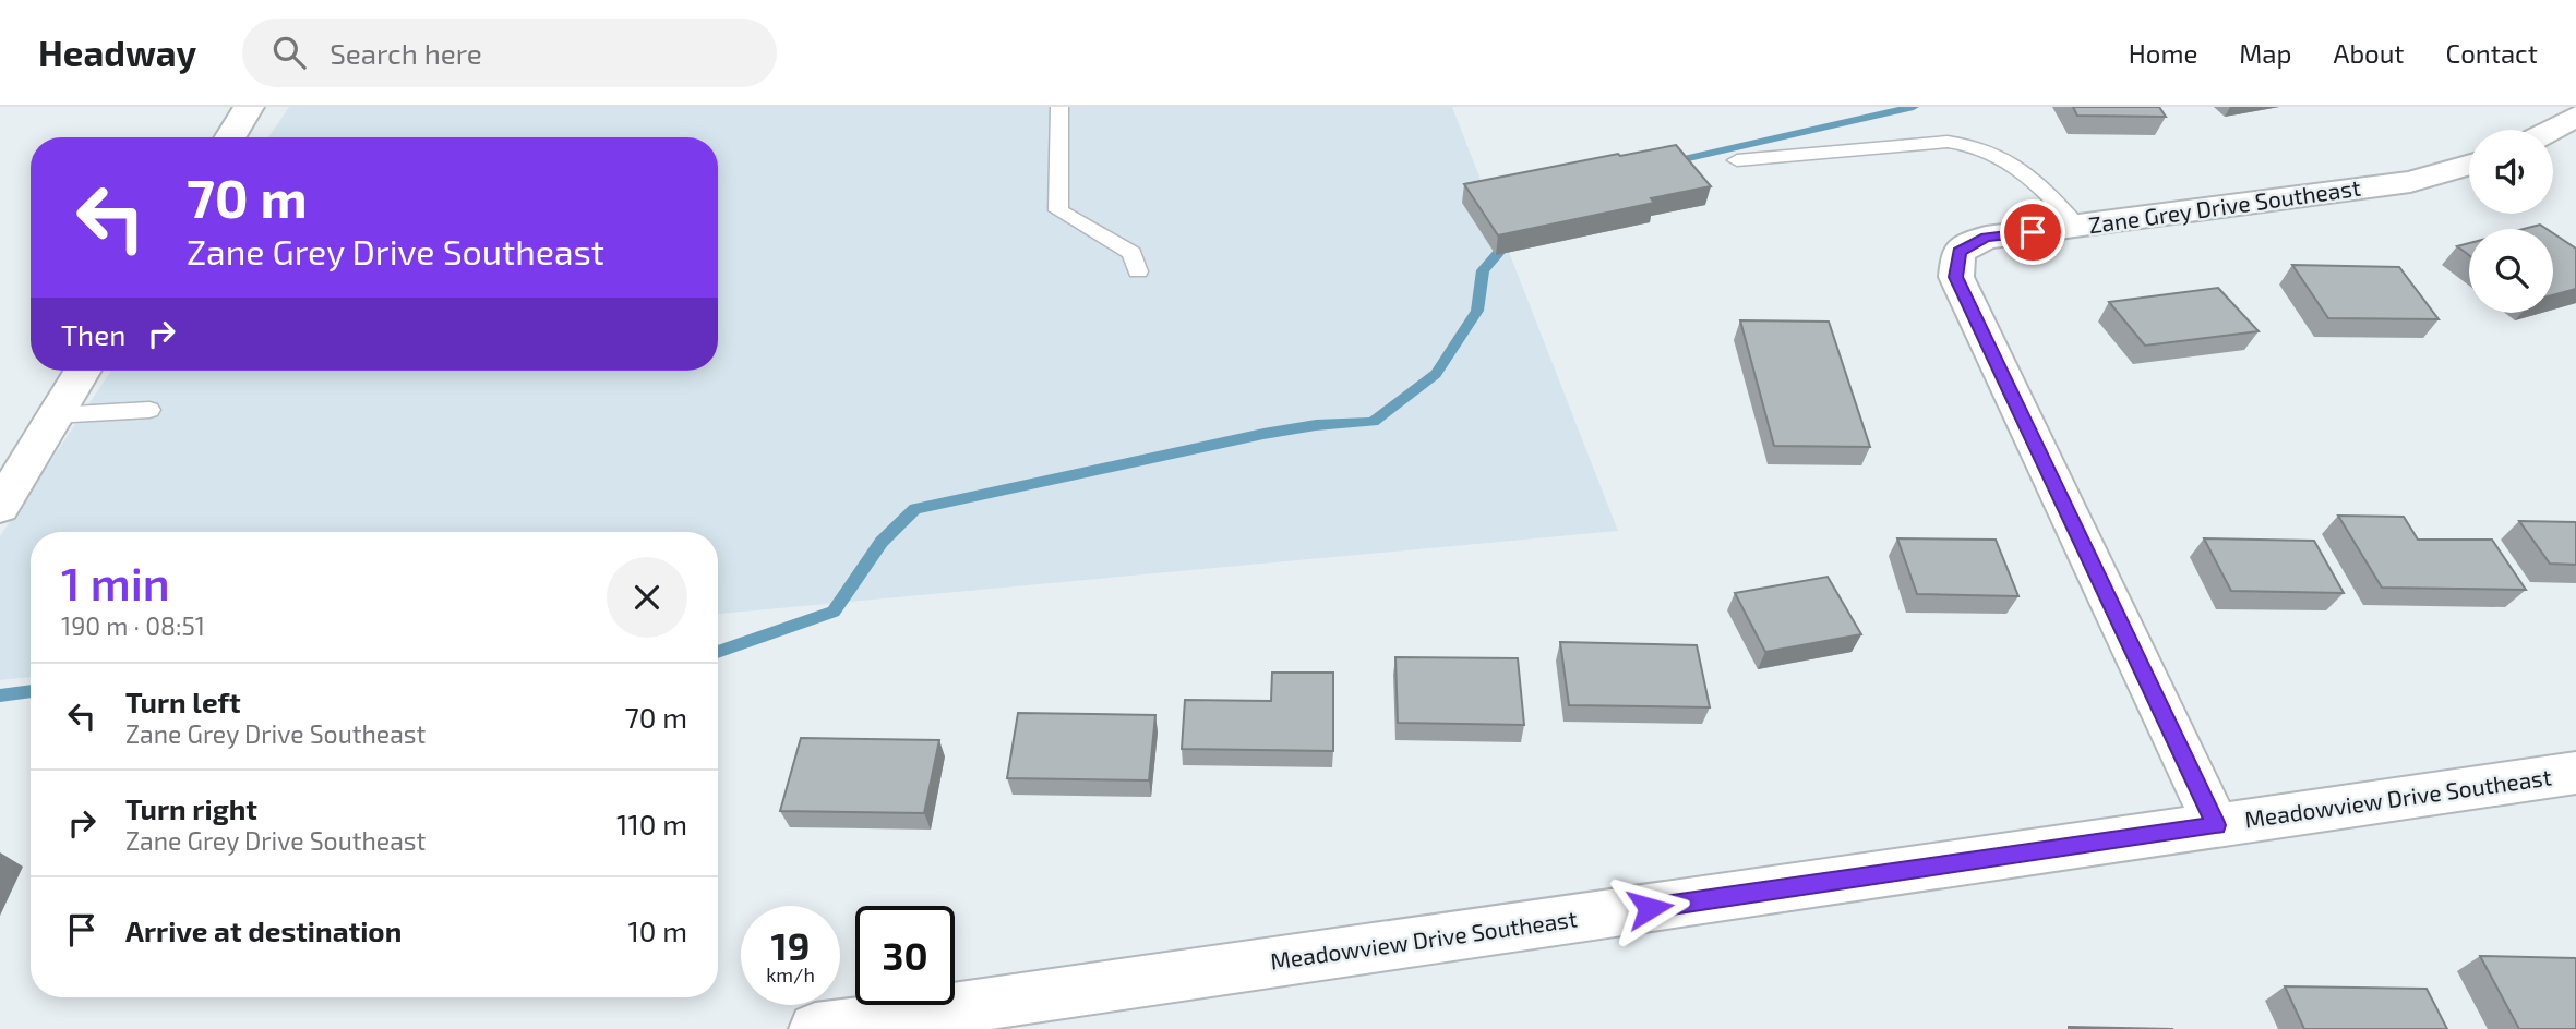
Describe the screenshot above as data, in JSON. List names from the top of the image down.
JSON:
{
  "streets": {
    "street": ["Zane Grey Drive Southeast", "Meadowview Drive Southeast"]
  },
  "crossings": [
    ["Zane Grey Drive Southeast", "Meadowview Drive Southeast"]
  ],
  "page": {
    "header": "Headway",
    "search": "Search here",
    "nav": [
      "Home",
      "Map",
      "About",
      "Contact"
    ],
    "turn": ["70 m", "Zane Grey Drive Southeast"],
    "then": "Then",
    "heading": ["1 min", "190 m · 08:51"],
    "list": [
      {
        "name": "Turn left",
        "note": "Zane Grey Drive Southeast",
        "value": "70 m"
      },
      {
        "name": "Turn right",
        "note": "Zane Grey Drive Southeast",
        "value": "110 m"
      },
      {
        "name": "Arrive at destination",
        "value": "10 m"
      }
    ],
    "speed": "19 km/h",
    "limit": "30"
  }
}
